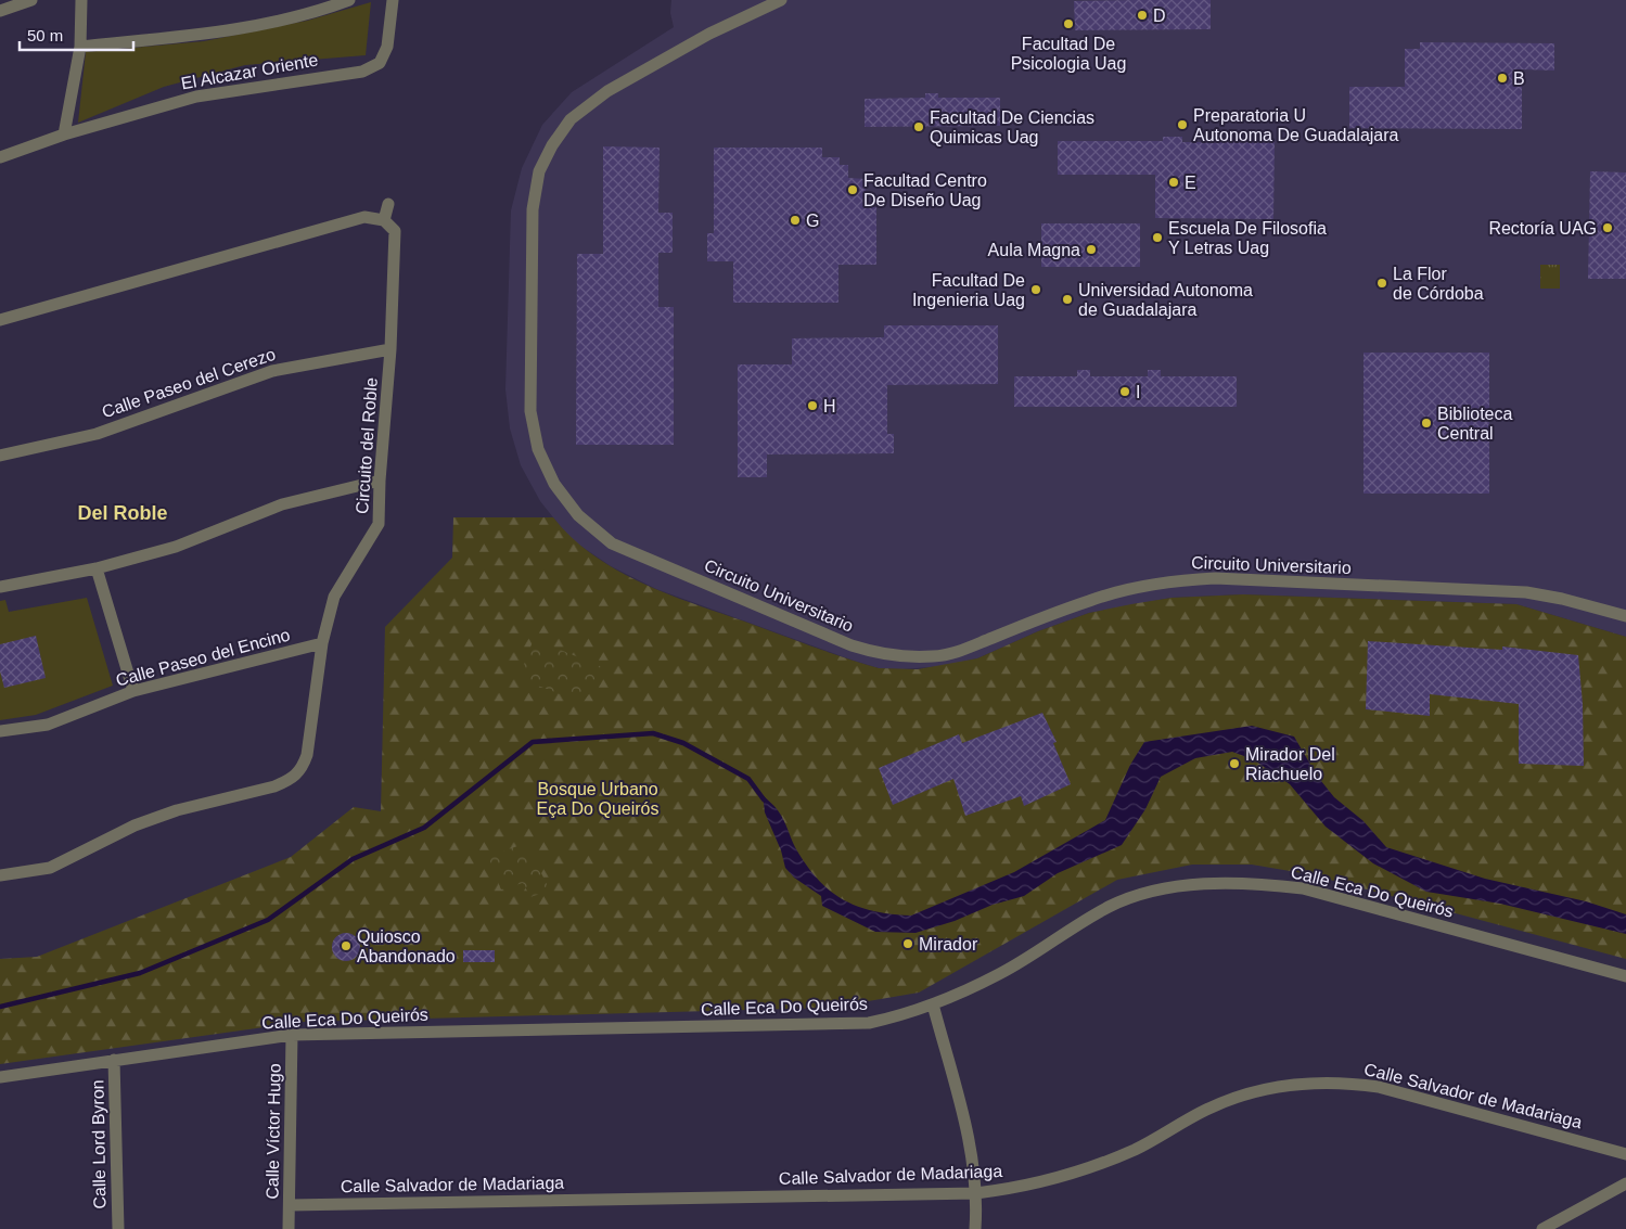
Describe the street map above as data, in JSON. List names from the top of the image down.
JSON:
{
  "streets": {
    "street": [
      "El Alcazar Oriente",
      "Calle Paseo del Cerezo",
      "Circuito del Roble",
      "Circuito Universitario",
      "Calle Paseo del Encino",
      "Calle Eca Do Queirós",
      "Calle Salvador de Madariaga",
      "Calle Víctor Hugo",
      "Calle Lord Byron"
    ]
  },
  "crossings": [
    ["Calle Paseo del Cerezo", "Circuito del Roble"],
    ["Circuito del Roble", "Calle Paseo del Encino"],
    ["Calle Eca Do Queirós", "Calle Víctor Hugo"],
    ["Calle Eca Do Queirós", "Calle Lord Byron"],
    ["Calle Salvador de Madariaga", "Calle Víctor Hugo"]
  ],
  "districts": ["Del Roble"],
  "parks": ["Bosque Urbano Eça Do Queirós"],
  "places": [
    "D",
    "Facultad De Psicologia Uag",
    "B",
    "Preparatoria U Autonoma De Guadalajara",
    "Facultad De Ciencias Quimicas Uag",
    "E",
    "Facultad Centro De Diseño Uag",
    "G",
    "Rectoría UAG",
    "Escuela De Filosofia Y Letras Uag",
    "Aula Magna",
    "La Flor de Córdoba",
    "Facultad De Ingenieria Uag",
    "Universidad Autonoma de Guadalajara",
    "I",
    "H",
    "Biblioteca Central",
    "Mirador Del Riachuelo",
    "Mirador",
    "Quiosco Abandonado"
  ],
  "scale_bar": "50 m"
}
